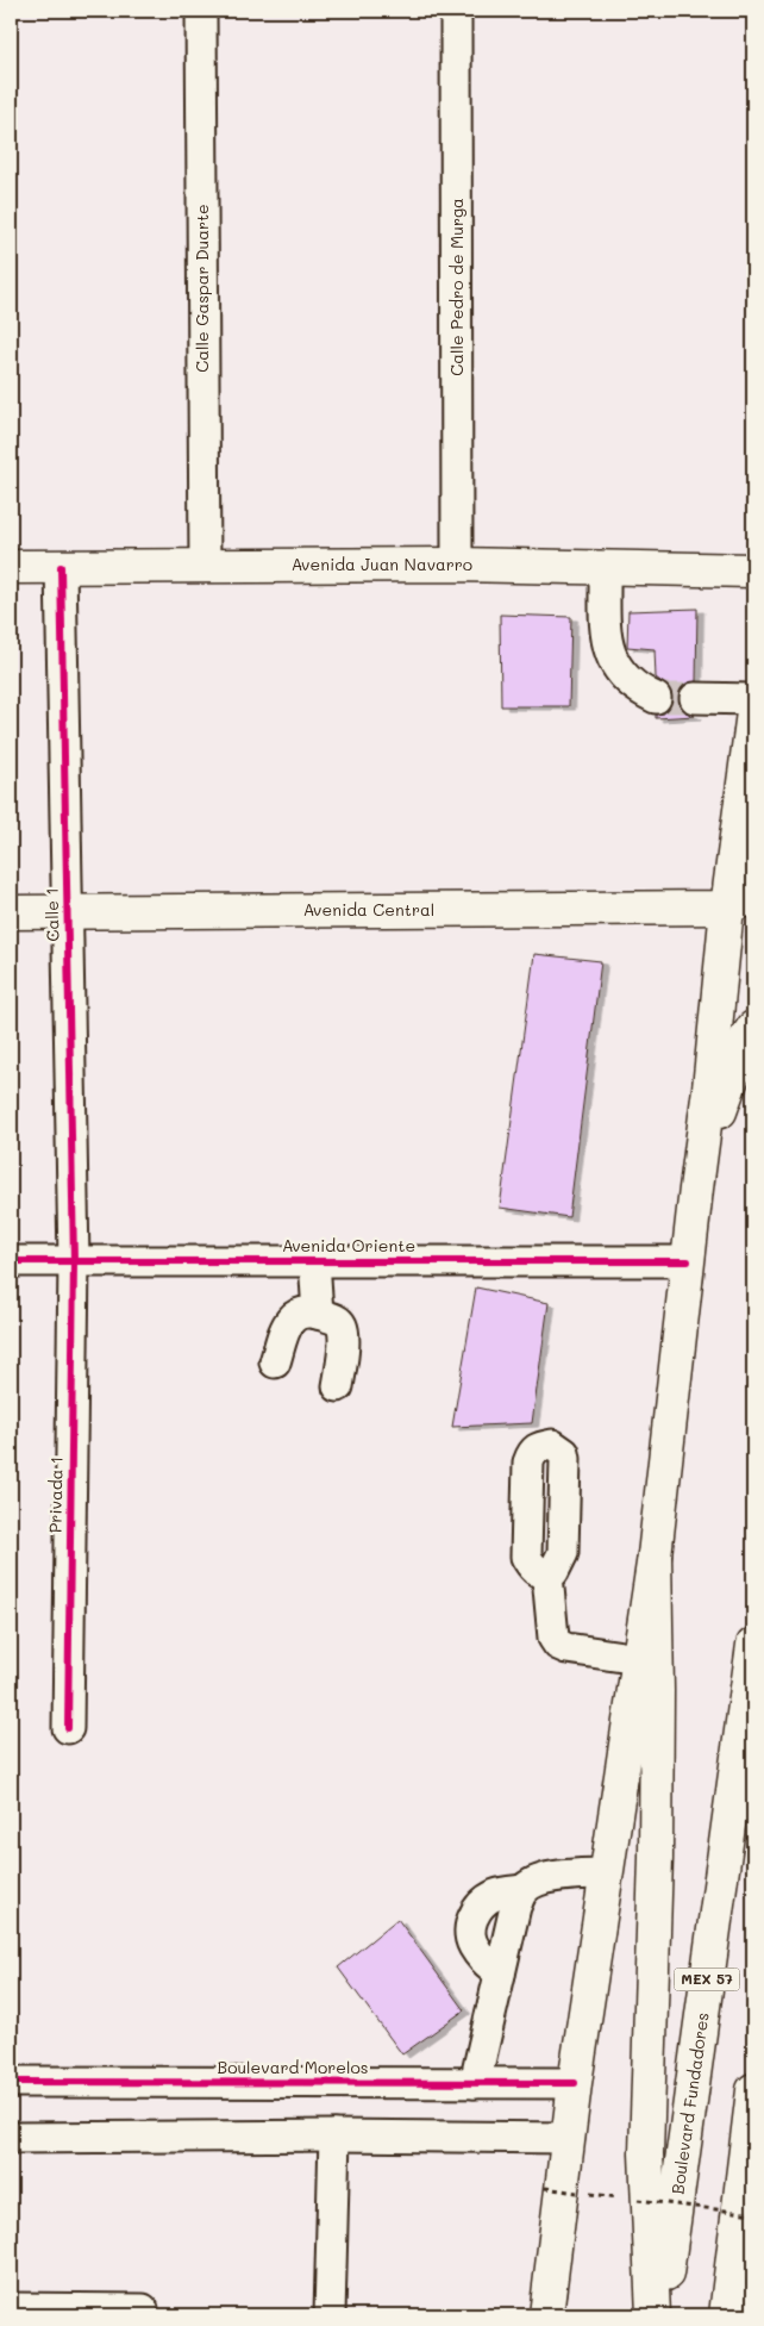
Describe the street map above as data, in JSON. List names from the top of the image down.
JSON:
{
  "streets": {
    "main road": [
      "Avenida Juan Navarro",
      "Avenida Central",
      "MEX 57",
      "Boulevard Fundadores"
    ],
    "street": [
      "Calle Pedro de Murga",
      "Calle Gaspar Duarte",
      "Calle 1",
      "Avenida Oriente",
      "Privada 1",
      "Boulevard Morelos"
    ]
  },
  "crossings": [
    ["Calle Pedro de Murga", "Avenida Juan Navarro"],
    ["Calle Gaspar Duarte", "Avenida Juan Navarro"],
    ["Avenida Juan Navarro", "Calle 1"],
    ["Avenida Central", "Calle 1"],
    ["Calle 1", "Avenida Oriente"],
    ["Calle 1", "Privada 1"],
    ["Avenida Oriente", "Privada 1"]
  ]
}
